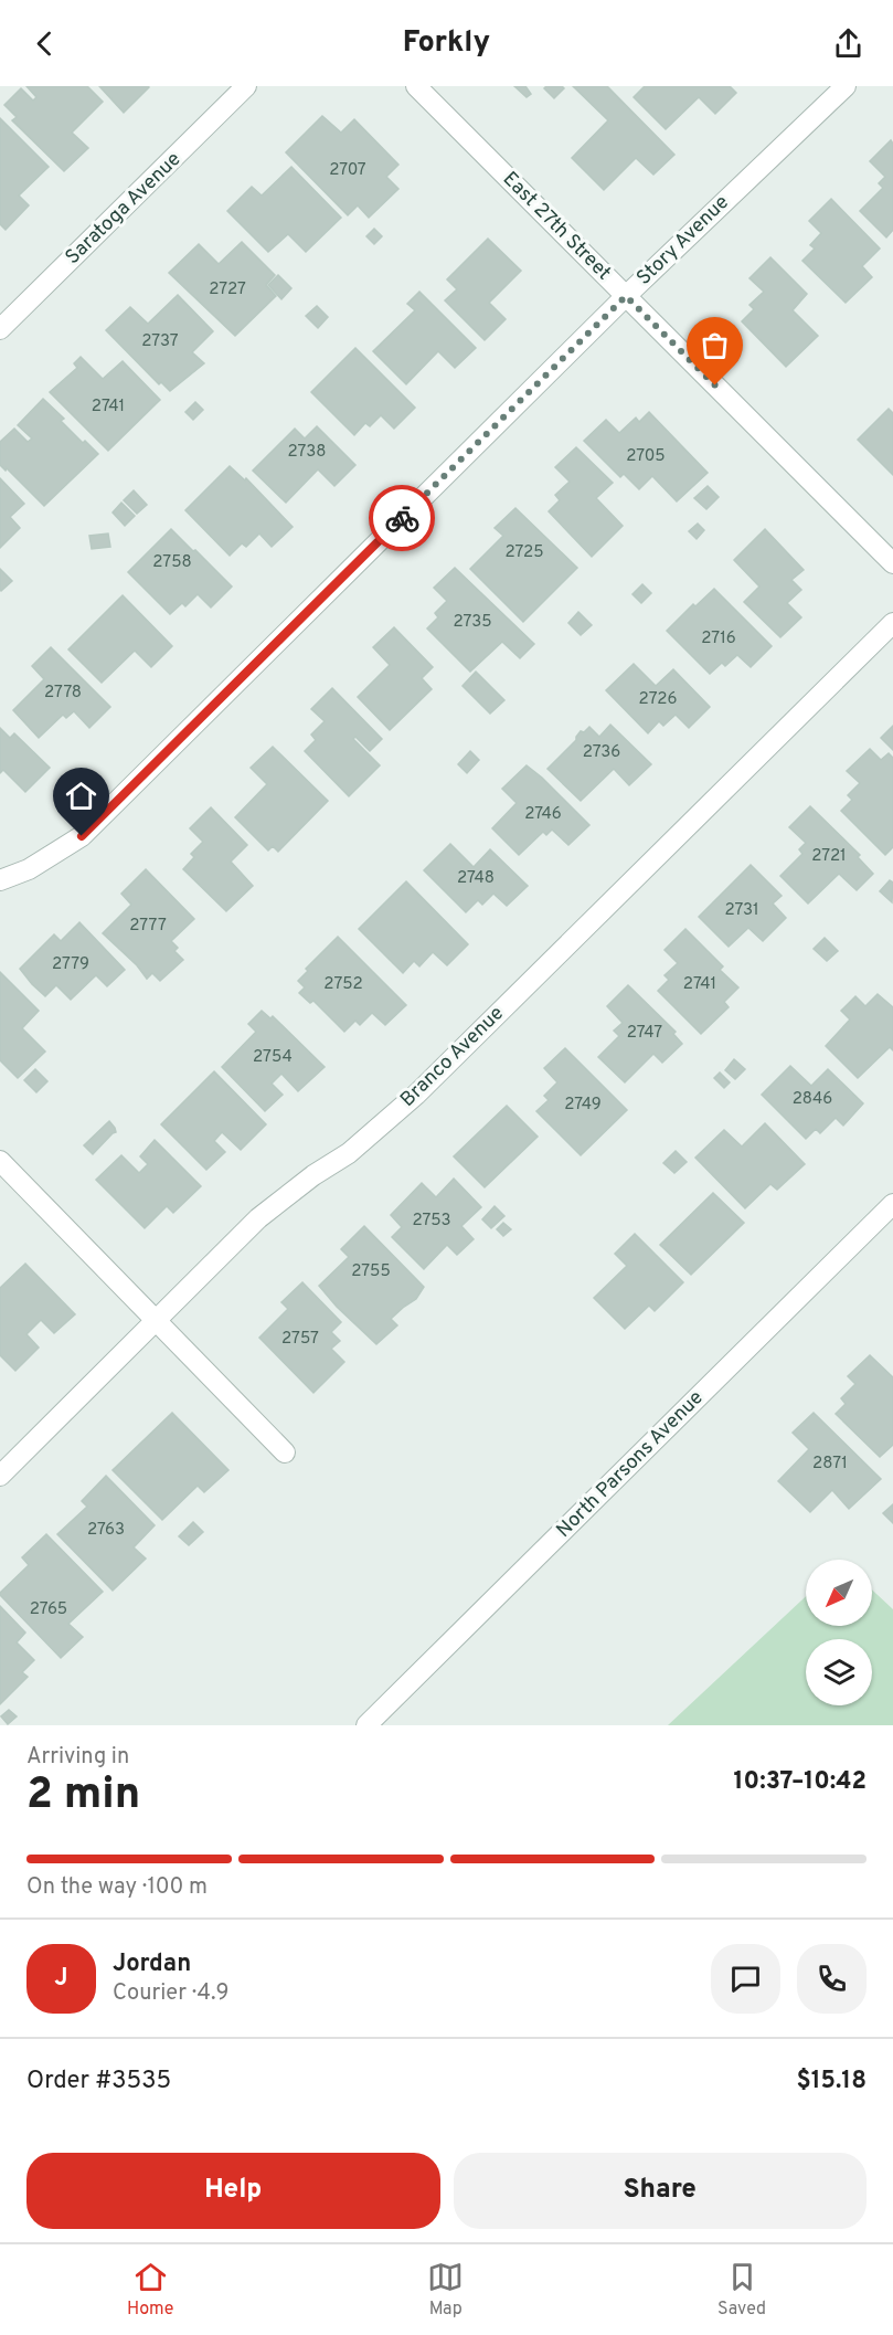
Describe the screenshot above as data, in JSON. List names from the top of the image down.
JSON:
{
  "streets": {
    "street": [
      "Saratoga Avenue",
      "East 27th Street",
      "Story Avenue",
      "Branco Avenue",
      "North Parsons Avenue"
    ]
  },
  "crossings": [
    ["East 27th Street", "Story Avenue"]
  ],
  "house_numbers": [
    "2707",
    "2727",
    "2737",
    "2741",
    "2738",
    "2705",
    "2725",
    "2758",
    "2735",
    "2716",
    "2778",
    "2726",
    "2736",
    "2746",
    "2721",
    "2748",
    "2731",
    "2777",
    "2779",
    "2752",
    "2741",
    "2747",
    "2754",
    "2846",
    "2749",
    "2753",
    "2755",
    "2757",
    "2871",
    "2763",
    "2765"
  ],
  "north": "bottom left",
  "page": {
    "header": "Forkly",
    "heading": ["2 min", "Arriving in", "10:37–10:42"],
    "panel": [
      "Jordan",
      "Courier · 4.9",
      "Order #3535",
      "$15.18"
    ],
    "bar": "On the way · 100 m",
    "round": "J",
    "buttons": ["Help", "Share"],
    "tabs": ["Home", "Map", "Saved"]
  }
}
